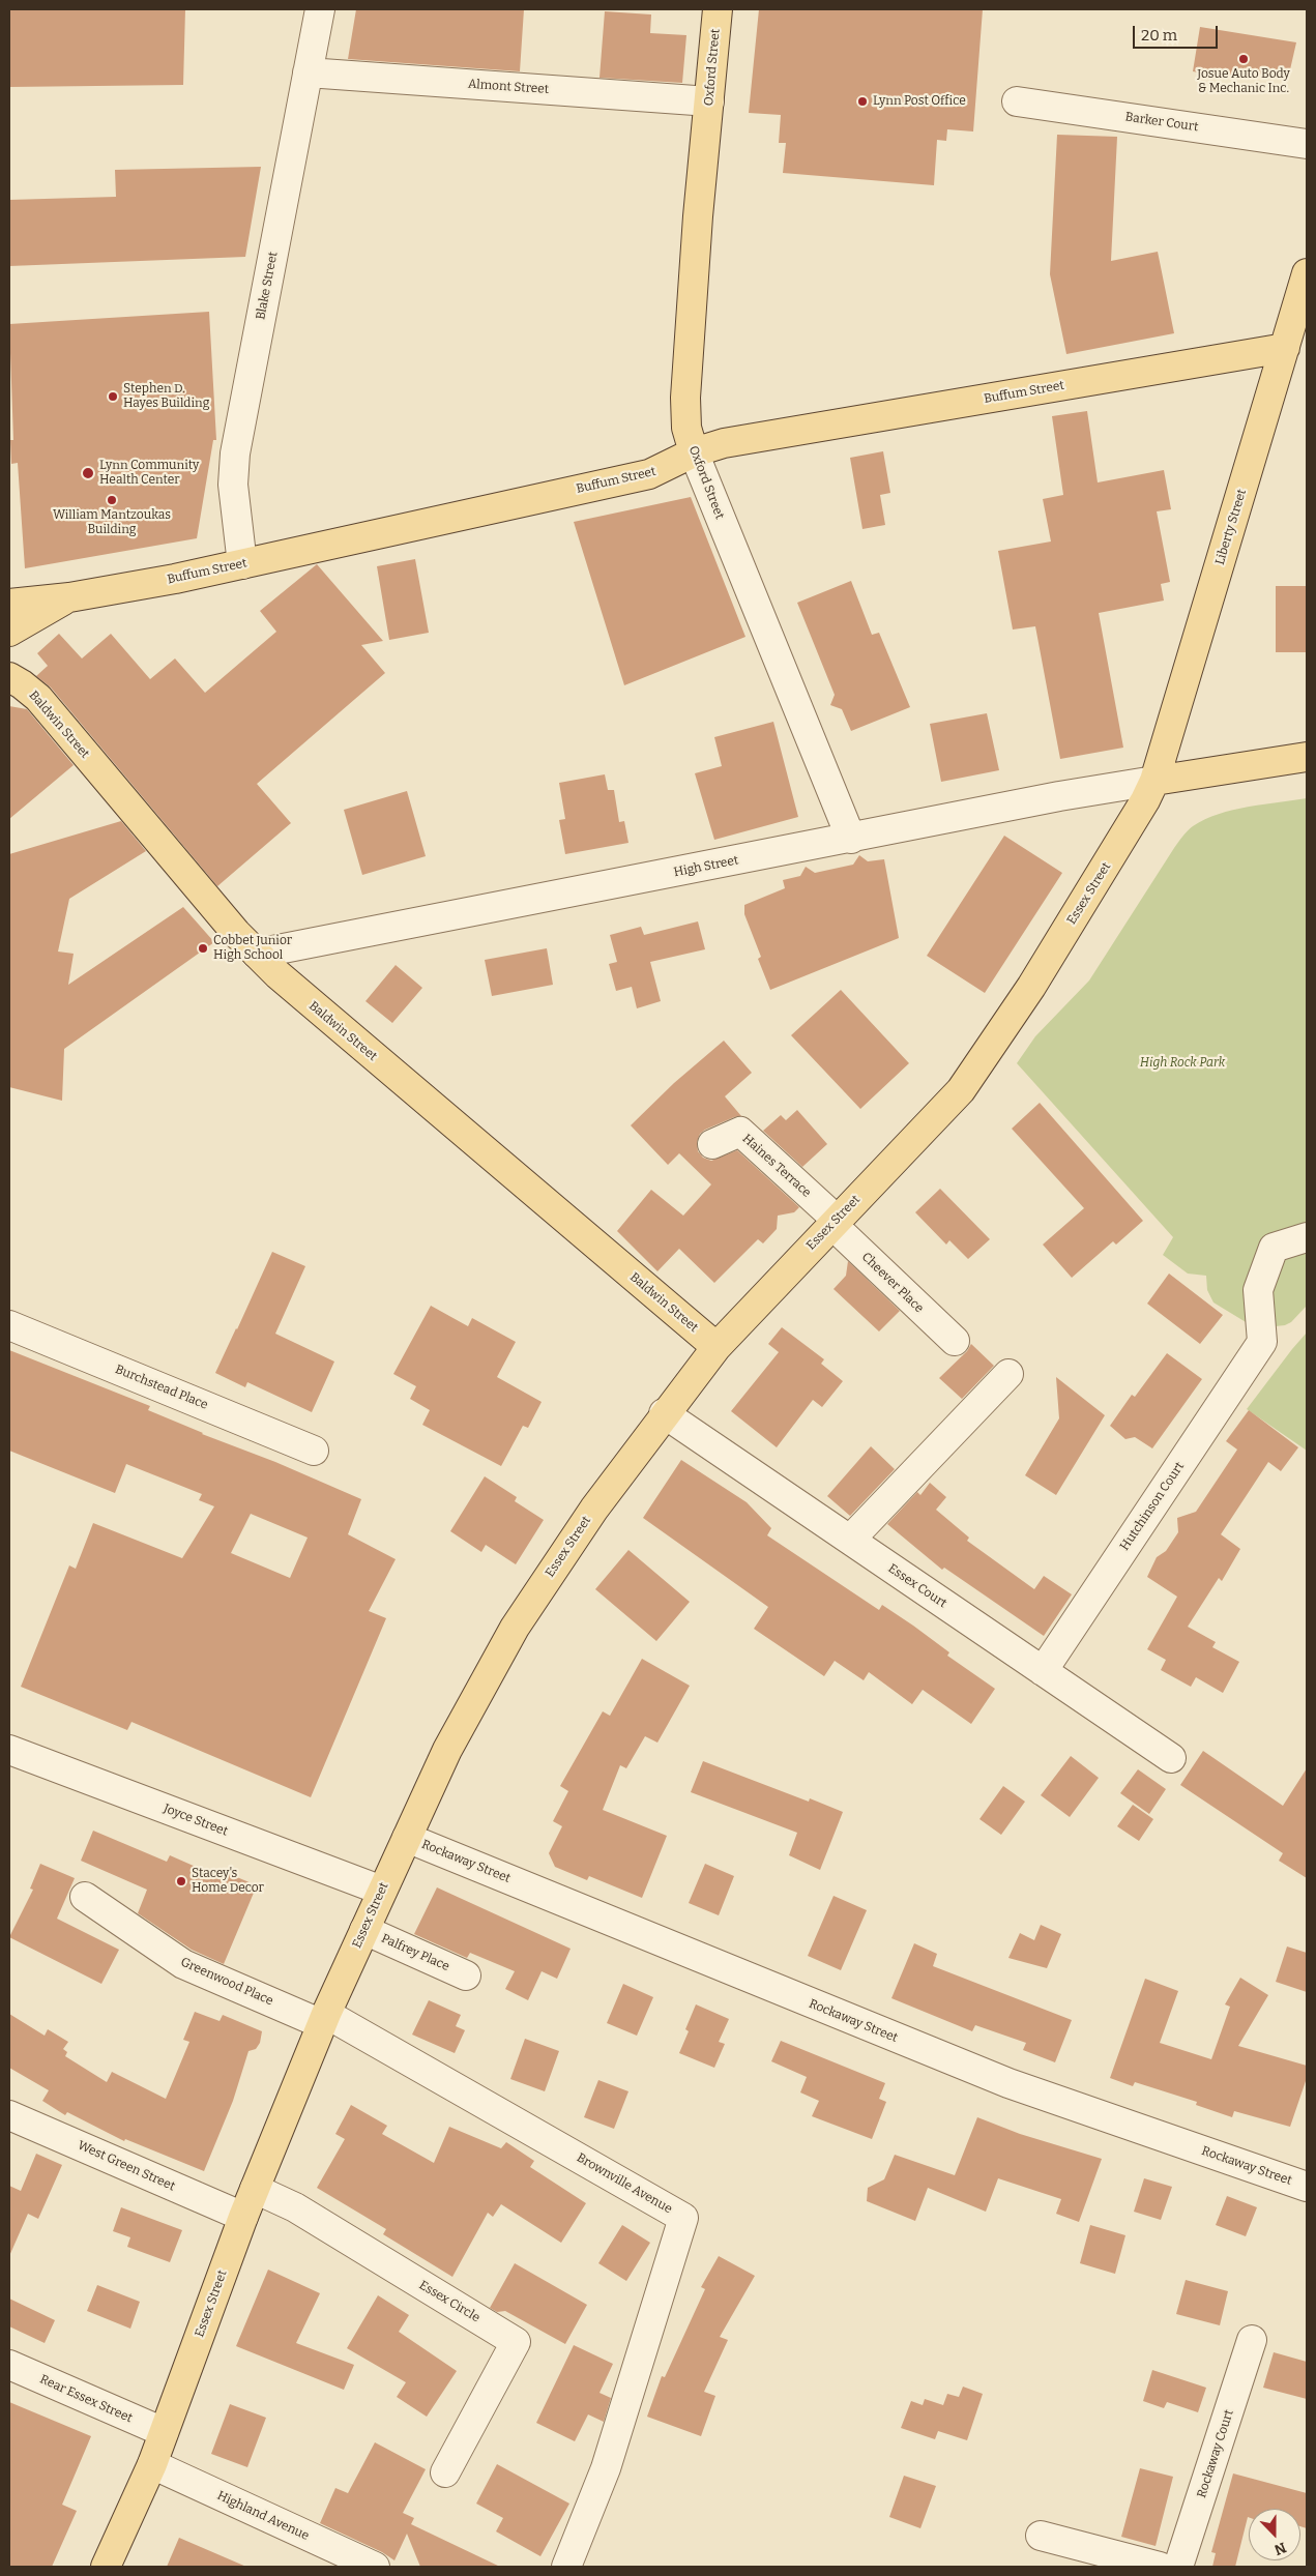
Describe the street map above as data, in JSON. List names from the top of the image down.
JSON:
{
  "streets": {
    "main road": [
      "Oxford Street",
      "Buffum Street",
      "Liberty Street",
      "Baldwin Street",
      "Essex Street"
    ],
    "street": [
      "Almont Street",
      "Barker Court",
      "Blake Street",
      "High Street",
      "Haines Terrace",
      "Cheever Place",
      "Burchstead Place",
      "Hutchinson Court",
      "Essex Court",
      "Joyce Street",
      "Rockaway Street",
      "Palfrey Place",
      "Greenwood Place",
      "West Green Street",
      "Brownville Avenue",
      "Essex Circle",
      "Rear Essex Street",
      "Rockaway Court",
      "Highland Avenue"
    ]
  },
  "crossings": [
    ["Oxford Street", "Almont Street"],
    ["Oxford Street", "Buffum Street"],
    ["Oxford Street", "High Street"],
    ["Almont Street", "Blake Street"],
    ["Blake Street", "Buffum Street"],
    ["Buffum Street", "Liberty Street"],
    ["Liberty Street", "High Street"],
    ["Liberty Street", "Essex Street"],
    ["Baldwin Street", "High Street"],
    ["Baldwin Street", "Essex Street"],
    ["High Street", "Essex Street"],
    ["Essex Street", "Haines Terrace"],
    ["Essex Street", "Cheever Place"],
    ["Essex Street", "Essex Court"],
    ["Essex Street", "Joyce Street"],
    ["Essex Street", "Rockaway Street"],
    ["Essex Street", "Palfrey Place"],
    ["Essex Street", "Greenwood Place"],
    ["Essex Street", "West Green Street"],
    ["Essex Street", "Brownville Avenue"],
    ["Essex Street", "Essex Circle"],
    ["Essex Street", "Rear Essex Street"],
    ["Essex Street", "Highland Avenue"],
    ["Haines Terrace", "Cheever Place"],
    ["Hutchinson Court", "Essex Court"],
    ["Greenwood Place", "Brownville Avenue"]
  ],
  "parks": ["High Rock Park"],
  "places": [
    "Josue Auto Body & Mechanic Inc.",
    "Lynn Post Office",
    "Stephen D. Hayes Building",
    "Lynn Community Health Center",
    "William Mantzoukas Building",
    "Cobbet Junior High School",
    "Stacey's Home Decor"
  ],
  "scale_bar": "20 m",
  "north": "bottom"
}
